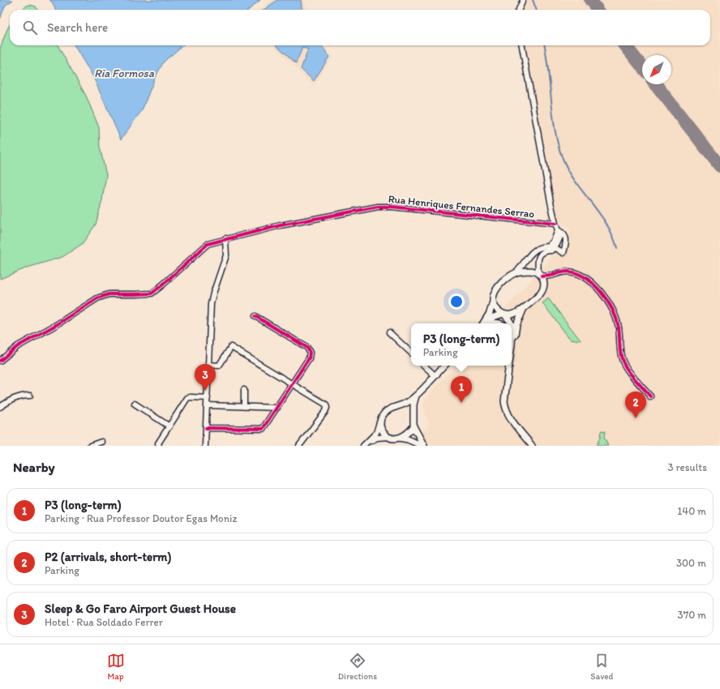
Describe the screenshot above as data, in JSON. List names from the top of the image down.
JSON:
{
  "streets": {
    "street": ["Rua Henriques Fernandes Serrao"]
  },
  "water": ["Ria Formosa"],
  "north": "bottom left",
  "page": {
    "search": "Search here",
    "popup": ["P3 (long-term)", "Parking"],
    "pins": ["3", "1", "2"],
    "heading": ["Nearby", "3 results"],
    "list": [
      {
        "mark": "1",
        "name": "P3 (long-term)",
        "note": "Parking · Rua Professor Doutor Egas Moniz",
        "value": "140 m"
      },
      {
        "mark": "2",
        "name": "P2 (arrivals, short-term)",
        "note": "Parking",
        "value": "300 m"
      },
      {
        "mark": "3",
        "name": "Sleep & Go Faro Airport Guest House",
        "note": "Hotel · Rua Soldado Ferrer",
        "value": "370 m"
      }
    ],
    "nav": ["Map", "Directions", "Saved"]
  }
}
